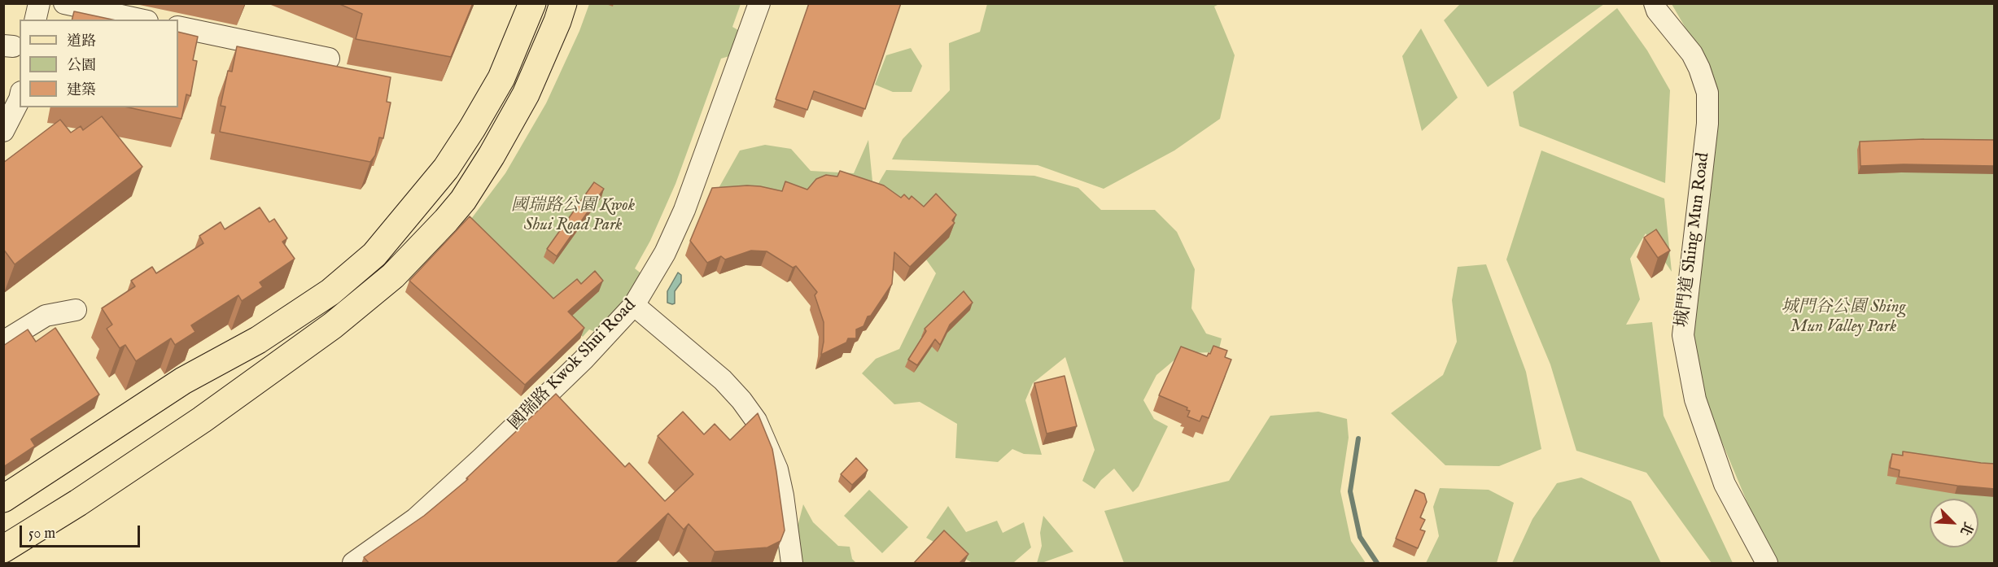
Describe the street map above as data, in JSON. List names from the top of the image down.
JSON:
{
  "streets": {
    "street": ["城門道 Shing Mun Road", "國瑞路 Kwok Shui Road"]
  },
  "parks": ["國瑞路公園 Kwok Shui Road Park", "城門谷公園 Shing Mun Valley Park"],
  "legend": ["道路", "公園", "建築"],
  "scale_bar": "50 m",
  "north": "bottom right"
}
